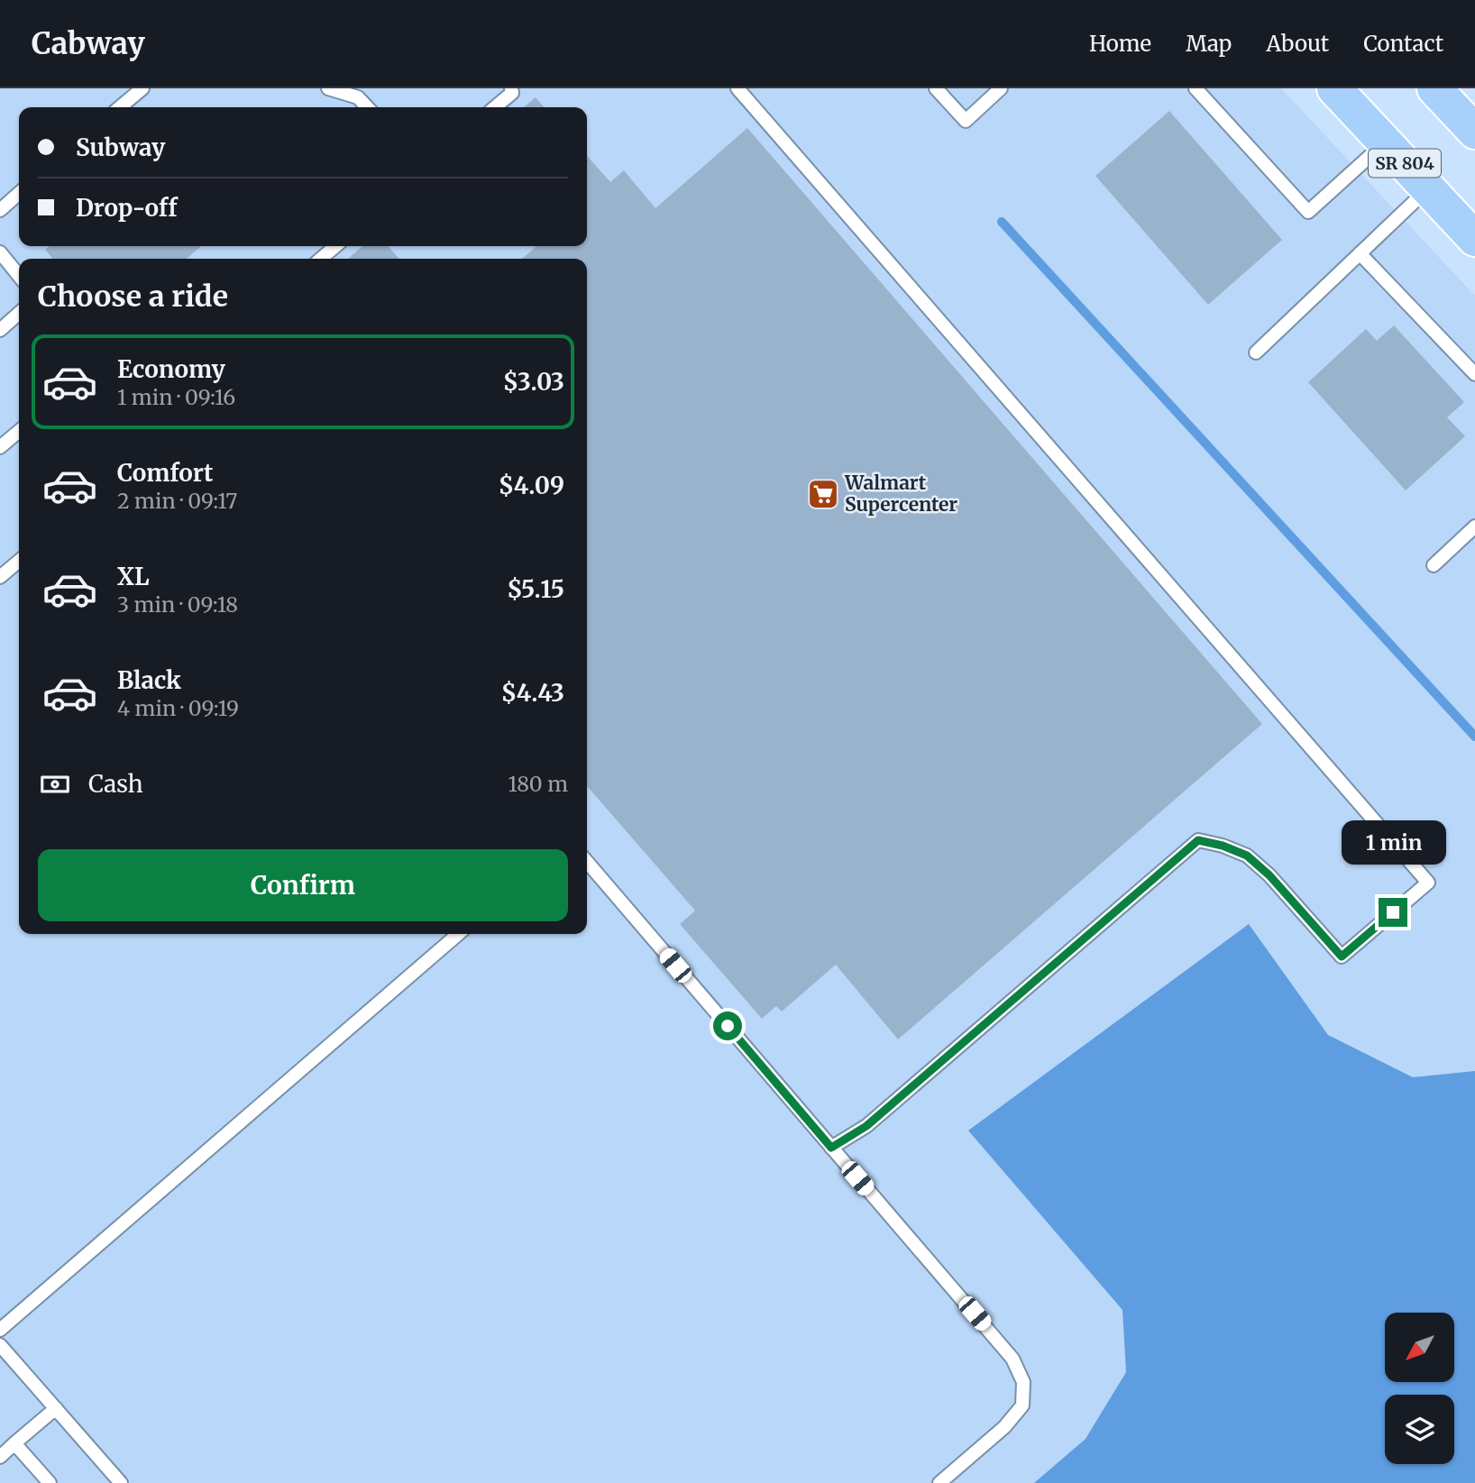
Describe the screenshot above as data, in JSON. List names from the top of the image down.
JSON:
{
  "streets": {
    "main road": ["SR 804"]
  },
  "places": {
    "supermarket": ["Walmart Supercenter"]
  },
  "north": "bottom left",
  "page": {
    "header": "Cabway",
    "nav": [
      "Home",
      "Map",
      "About",
      "Contact"
    ],
    "banner": ["Subway", "Drop-off"],
    "heading": "Choose a ride",
    "list": [
      {
        "name": "Economy",
        "note": "1 min · 09:16",
        "value": "$3.03"
      },
      {
        "name": "Comfort",
        "note": "2 min · 09:17",
        "value": "$4.09"
      },
      {
        "name": "XL",
        "note": "3 min · 09:18",
        "value": "$5.15"
      },
      {
        "name": "Black",
        "note": "4 min · 09:19",
        "value": "$4.43"
      }
    ],
    "pay": ["Cash", "180 m"],
    "bubble": "1 min",
    "buttons": "Confirm"
  }
}
